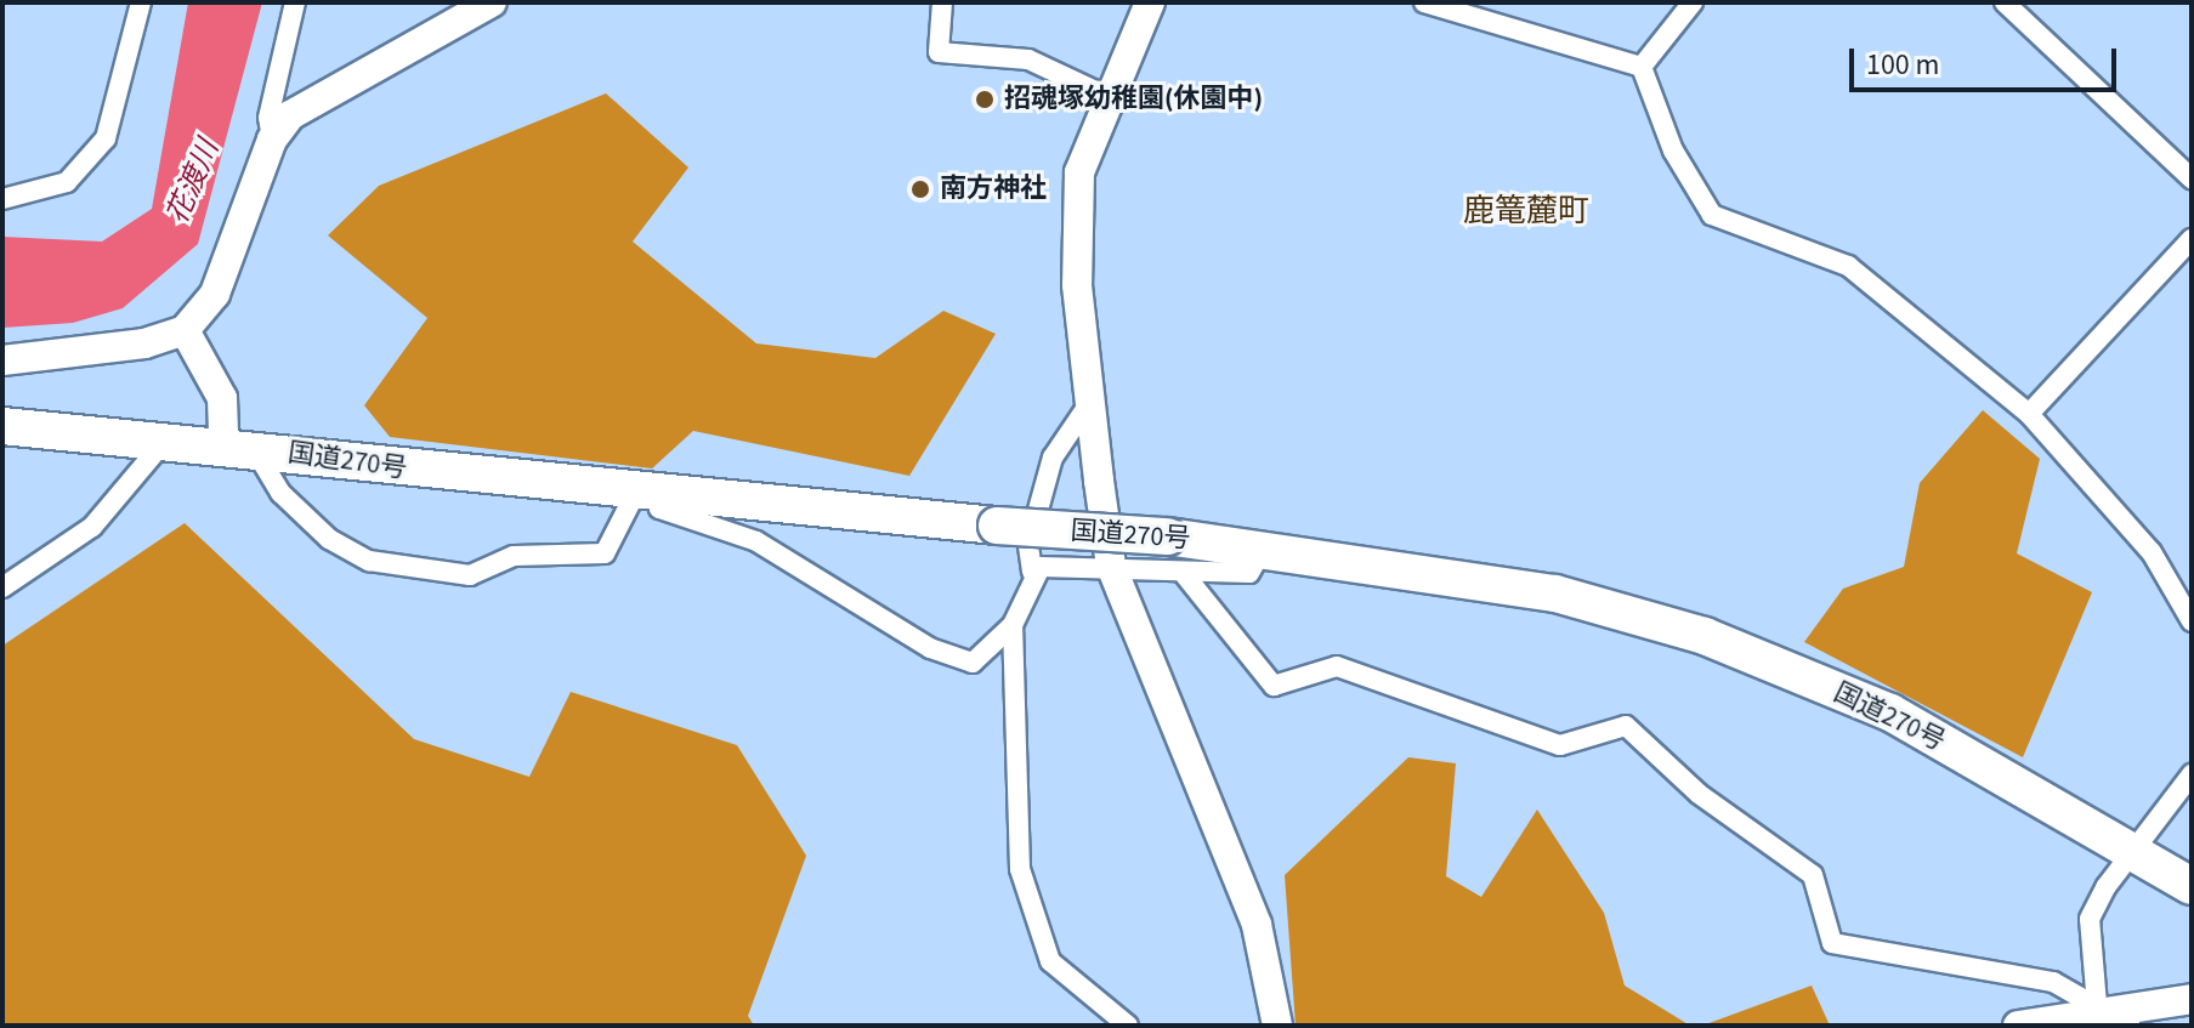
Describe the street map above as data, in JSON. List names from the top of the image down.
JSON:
{
  "streets": {
    "highway": ["国道270号"]
  },
  "districts": ["鹿篭麓町"],
  "water": ["花渡川"],
  "places": ["招魂塚幼稚園(休園中)", "南方神社"],
  "scale_bar": "100 m"
}
